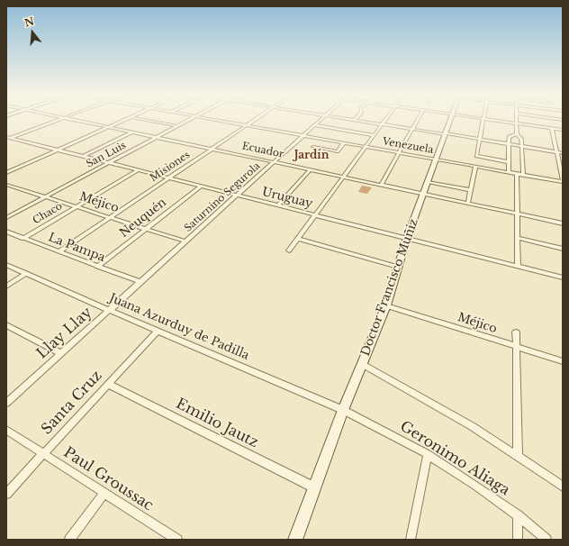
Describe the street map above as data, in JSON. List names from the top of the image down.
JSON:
{
  "streets": {
    "main road": ["Doctor Francisco Muñiz"],
    "street": [
      "Venezuela",
      "Ecuador",
      "San Luis",
      "Misiones",
      "Saturnino Segurola",
      "Uruguay",
      "Méjico",
      "Chaco",
      "Neuquén",
      "La Pampa",
      "Juana Azurduy de Padilla",
      "Llay Llay",
      "Santa Cruz",
      "Emilio Jautz",
      "Geronimo Aliaga",
      "Paul Groussac"
    ]
  },
  "crossings": [
    ["Venezuela", "Misiones"],
    ["Venezuela", "Saturnino Segurola"],
    ["Venezuela", "Doctor Francisco Muñiz"],
    ["Ecuador", "San Luis"],
    ["Ecuador", "Misiones"],
    ["Ecuador", "Saturnino Segurola"],
    ["Ecuador", "Doctor Francisco Muñiz"],
    ["San Luis", "Uruguay"],
    ["San Luis", "Méjico"],
    ["Misiones", "Uruguay"],
    ["Misiones", "Méjico"],
    ["Misiones", "La Pampa"],
    ["Saturnino Segurola", "Uruguay"],
    ["Saturnino Segurola", "Méjico"],
    ["Saturnino Segurola", "La Pampa"],
    ["Saturnino Segurola", "Llay Llay"],
    ["Uruguay", "Chaco"],
    ["Uruguay", "Neuquén"],
    ["Uruguay", "Doctor Francisco Muñiz"],
    ["Méjico", "Chaco"],
    ["Méjico", "Neuquén"],
    ["Méjico", "Doctor Francisco Muñiz"],
    ["Chaco", "La Pampa"],
    ["Neuquén", "La Pampa"],
    ["La Pampa", "Llay Llay"],
    ["Doctor Francisco Muñiz", "Juana Azurduy de Padilla"],
    ["Doctor Francisco Muñiz", "Emilio Jautz"],
    ["Doctor Francisco Muñiz", "Geronimo Aliaga"],
    ["Juana Azurduy de Padilla", "Llay Llay"],
    ["Juana Azurduy de Padilla", "Santa Cruz"],
    ["Juana Azurduy de Padilla", "Geronimo Aliaga"],
    ["Santa Cruz", "Emilio Jautz"],
    ["Santa Cruz", "Paul Groussac"]
  ],
  "districts": ["Jardín"],
  "north": "top"
}
